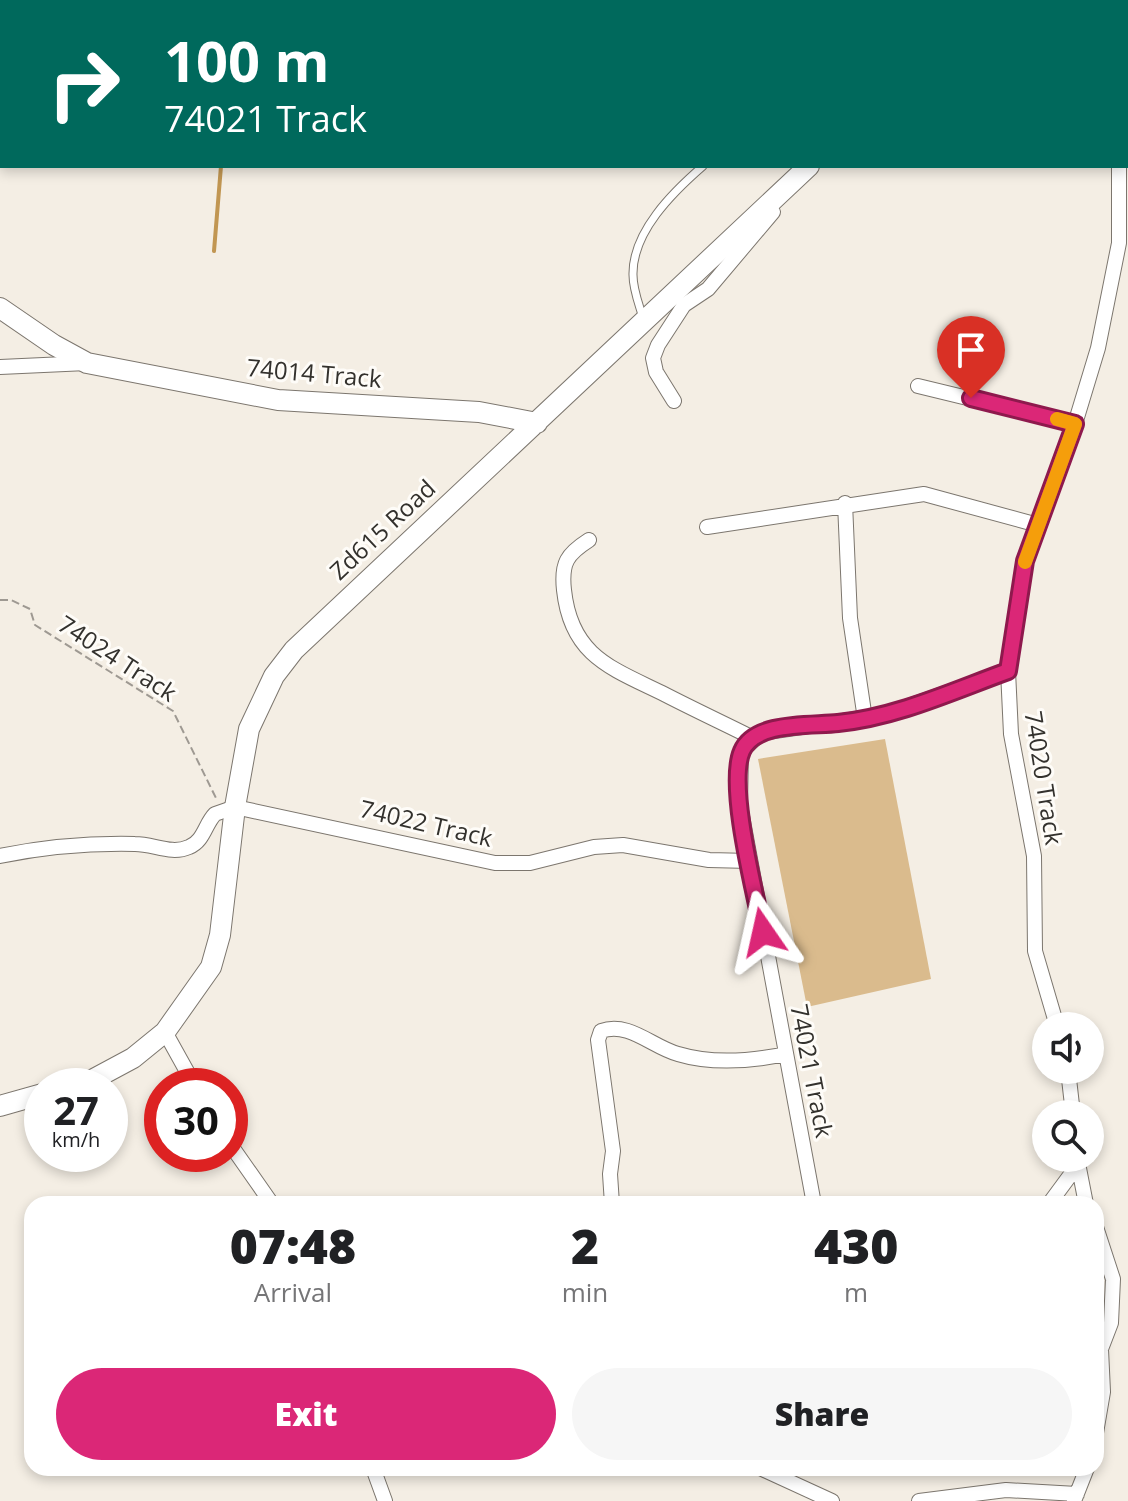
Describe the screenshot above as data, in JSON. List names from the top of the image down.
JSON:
{
  "streets": {
    "street": [
      "74014 Track",
      "Zd615 Road",
      "74020 Track",
      "74022 Track",
      "74021 Track"
    ],
    "path": ["74024 Track"]
  },
  "crossings": [
    ["74014 Track", "Zd615 Road"],
    ["Zd615 Road", "74024 Track"],
    ["Zd615 Road", "74022 Track"],
    ["74024 Track", "74022 Track"],
    ["74022 Track", "74021 Track"]
  ],
  "page": {
    "turn": ["100 m", "74021 Track"],
    "speed": "27 km/h",
    "limit": "30",
    "eta": [
      "07:48",
      "Arrival",
      "2",
      "min",
      "430",
      "m"
    ],
    "buttons": ["Exit", "Share"]
  }
}
